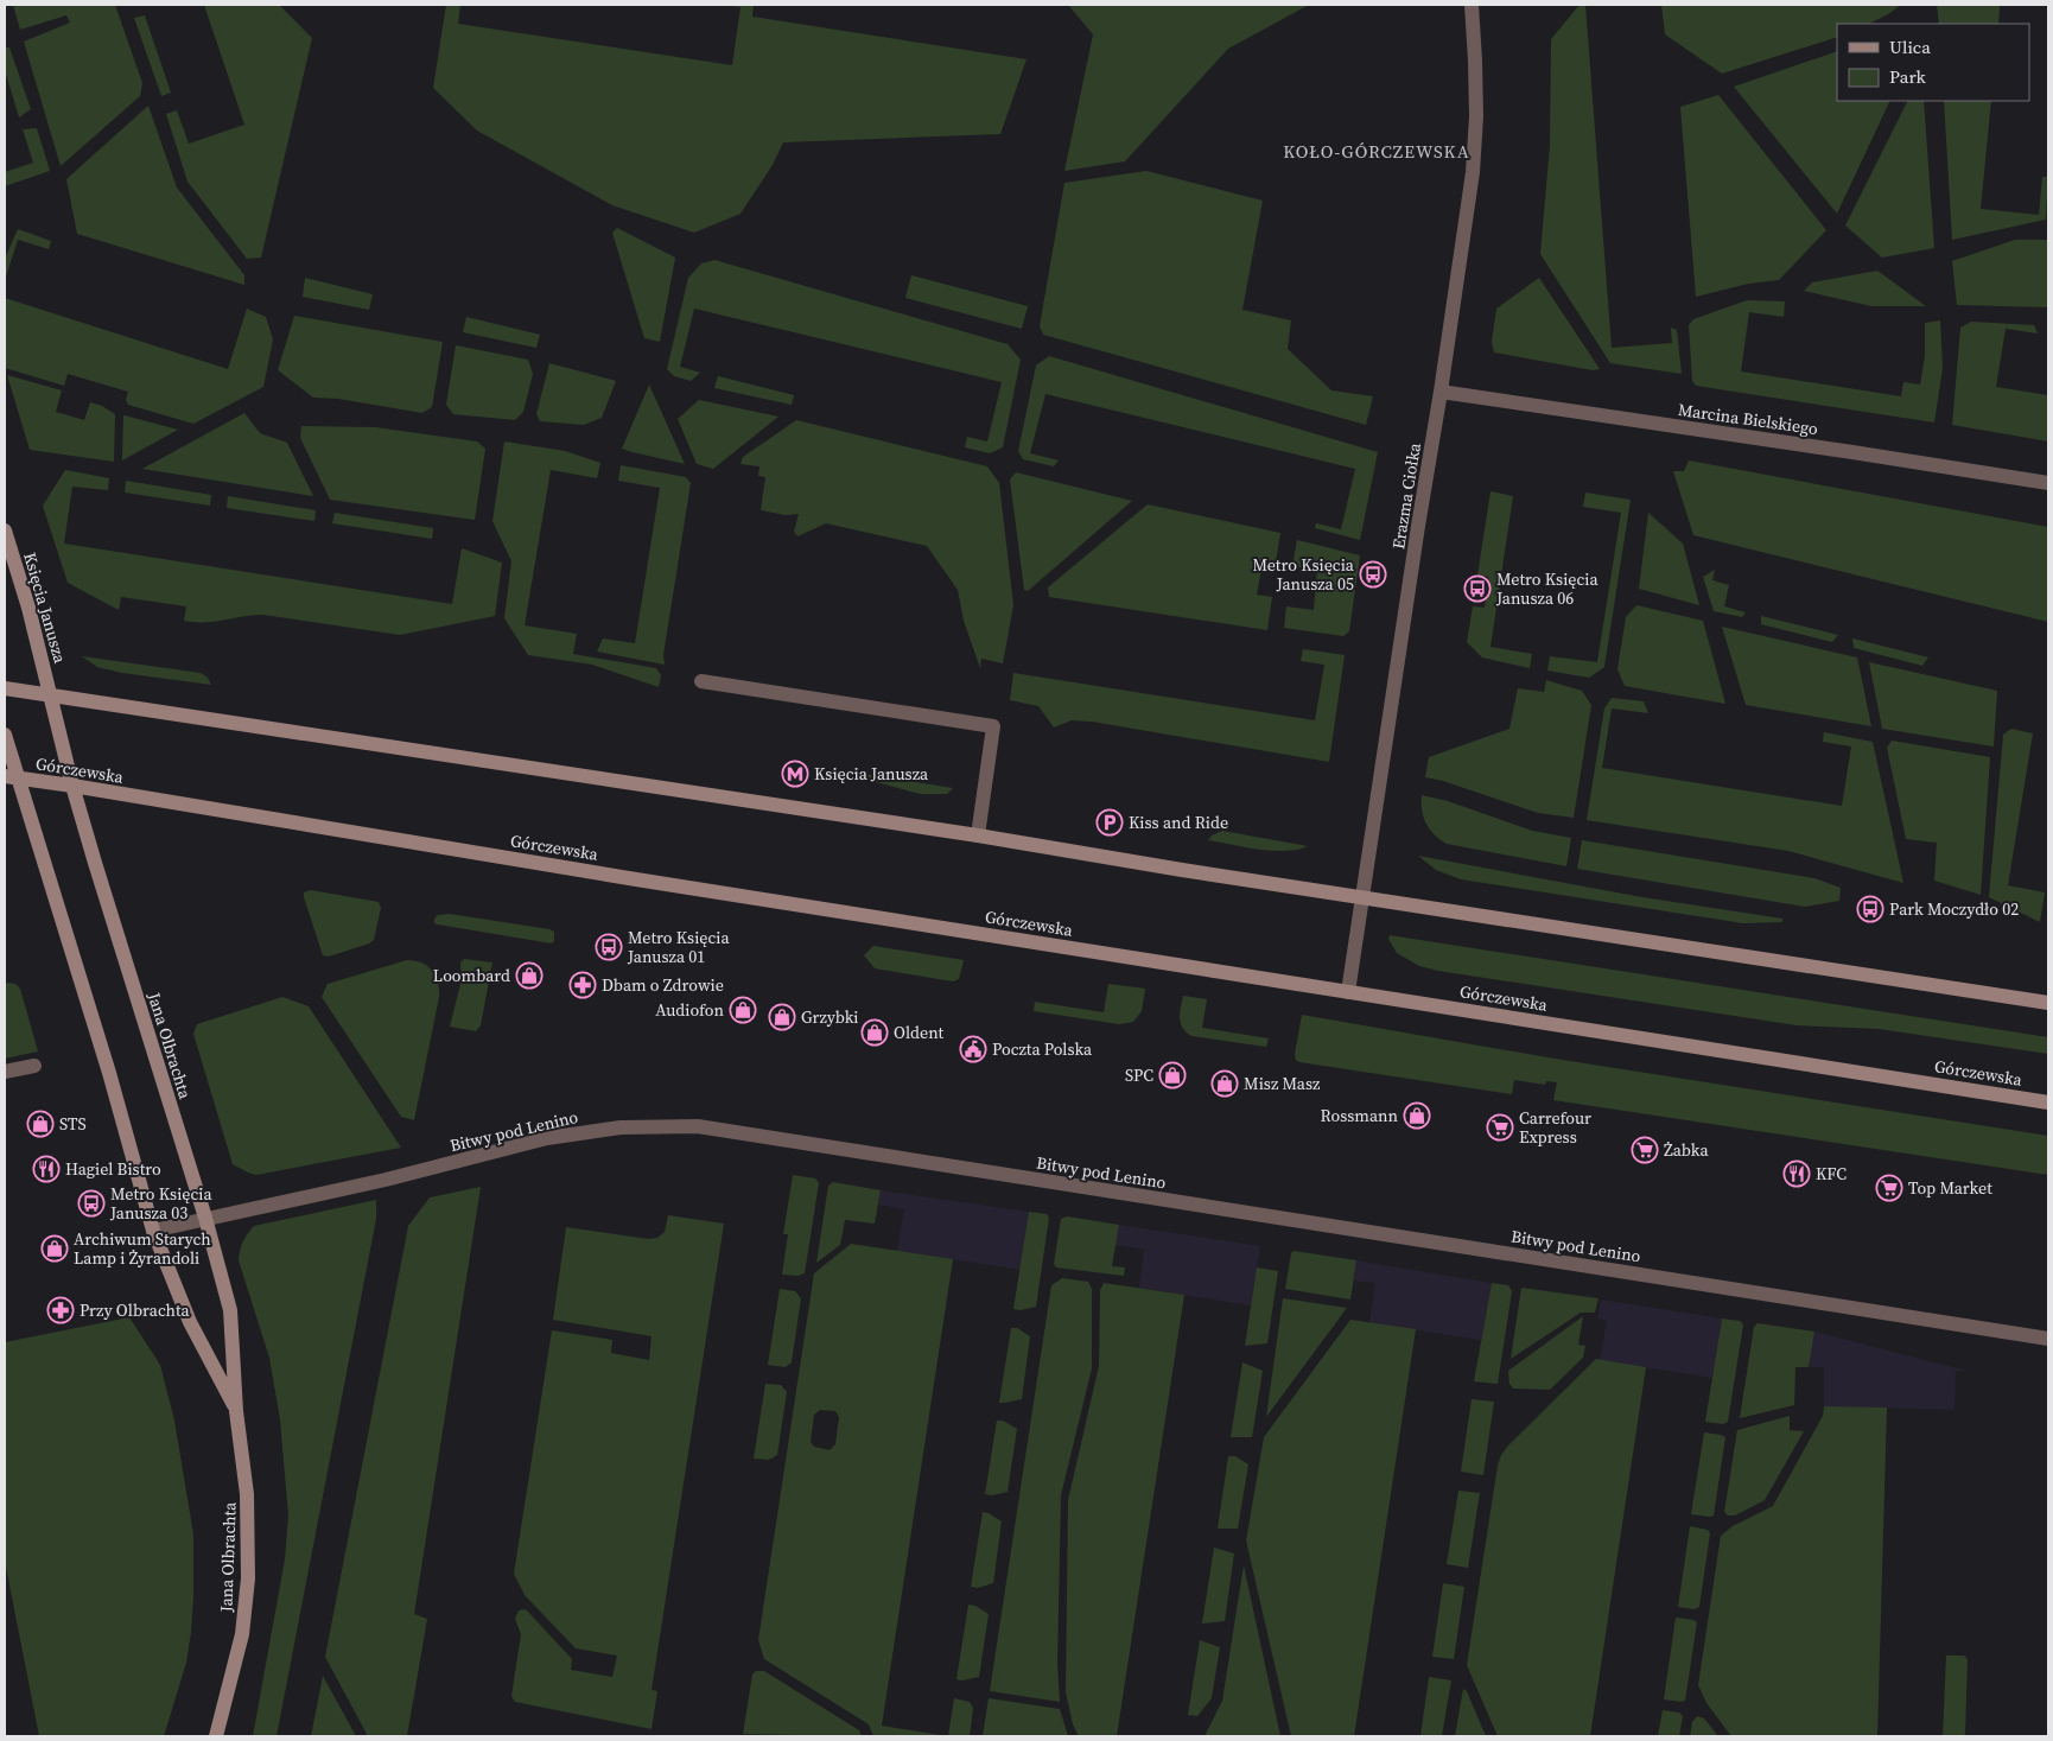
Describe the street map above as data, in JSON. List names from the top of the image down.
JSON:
{
  "streets": {
    "main road": ["Księcia Janusza", "Górczewska", "Jana Olbrachta"],
    "street": ["Marcina Bielskiego", "Erazma Ciołka", "Bitwy pod Lenino"]
  },
  "crossings": [
    ["Marcina Bielskiego", "Erazma Ciołka"],
    ["Erazma Ciołka", "Górczewska"],
    ["Księcia Janusza", "Jana Olbrachta"],
    ["Górczewska", "Jana Olbrachta"],
    ["Jana Olbrachta", "Bitwy pod Lenino"]
  ],
  "districts": ["KOŁO-GÓRCZEWSKA"],
  "places": {
    "bus stop": [
      "Metro Księcia Janusza 05",
      "Metro Księcia Janusza 06",
      "Park Moczydło 02",
      "Metro Księcia Janusza 01",
      "Metro Księcia Janusza 03"
    ],
    "metro station": ["Księcia Janusza"],
    "parking": ["Kiss and Ride"],
    "shop": [
      "Loombard",
      "Audiofon",
      "Grzybki",
      "Oldent",
      "SPC",
      "Misz Masz",
      "Rossmann",
      "STS",
      "Archiwum Starych Lamp i Żyrandoli"
    ],
    "pharmacy": ["Dbam o Zdrowie", "Przy Olbrachta"],
    "public building": ["Poczta Polska"],
    "supermarket": ["Carrefour Express", "Żabka", "Top Market"],
    "restaurant": ["Hagiel Bistro", "KFC"]
  },
  "legend": ["Ulica", "Park"]
}
